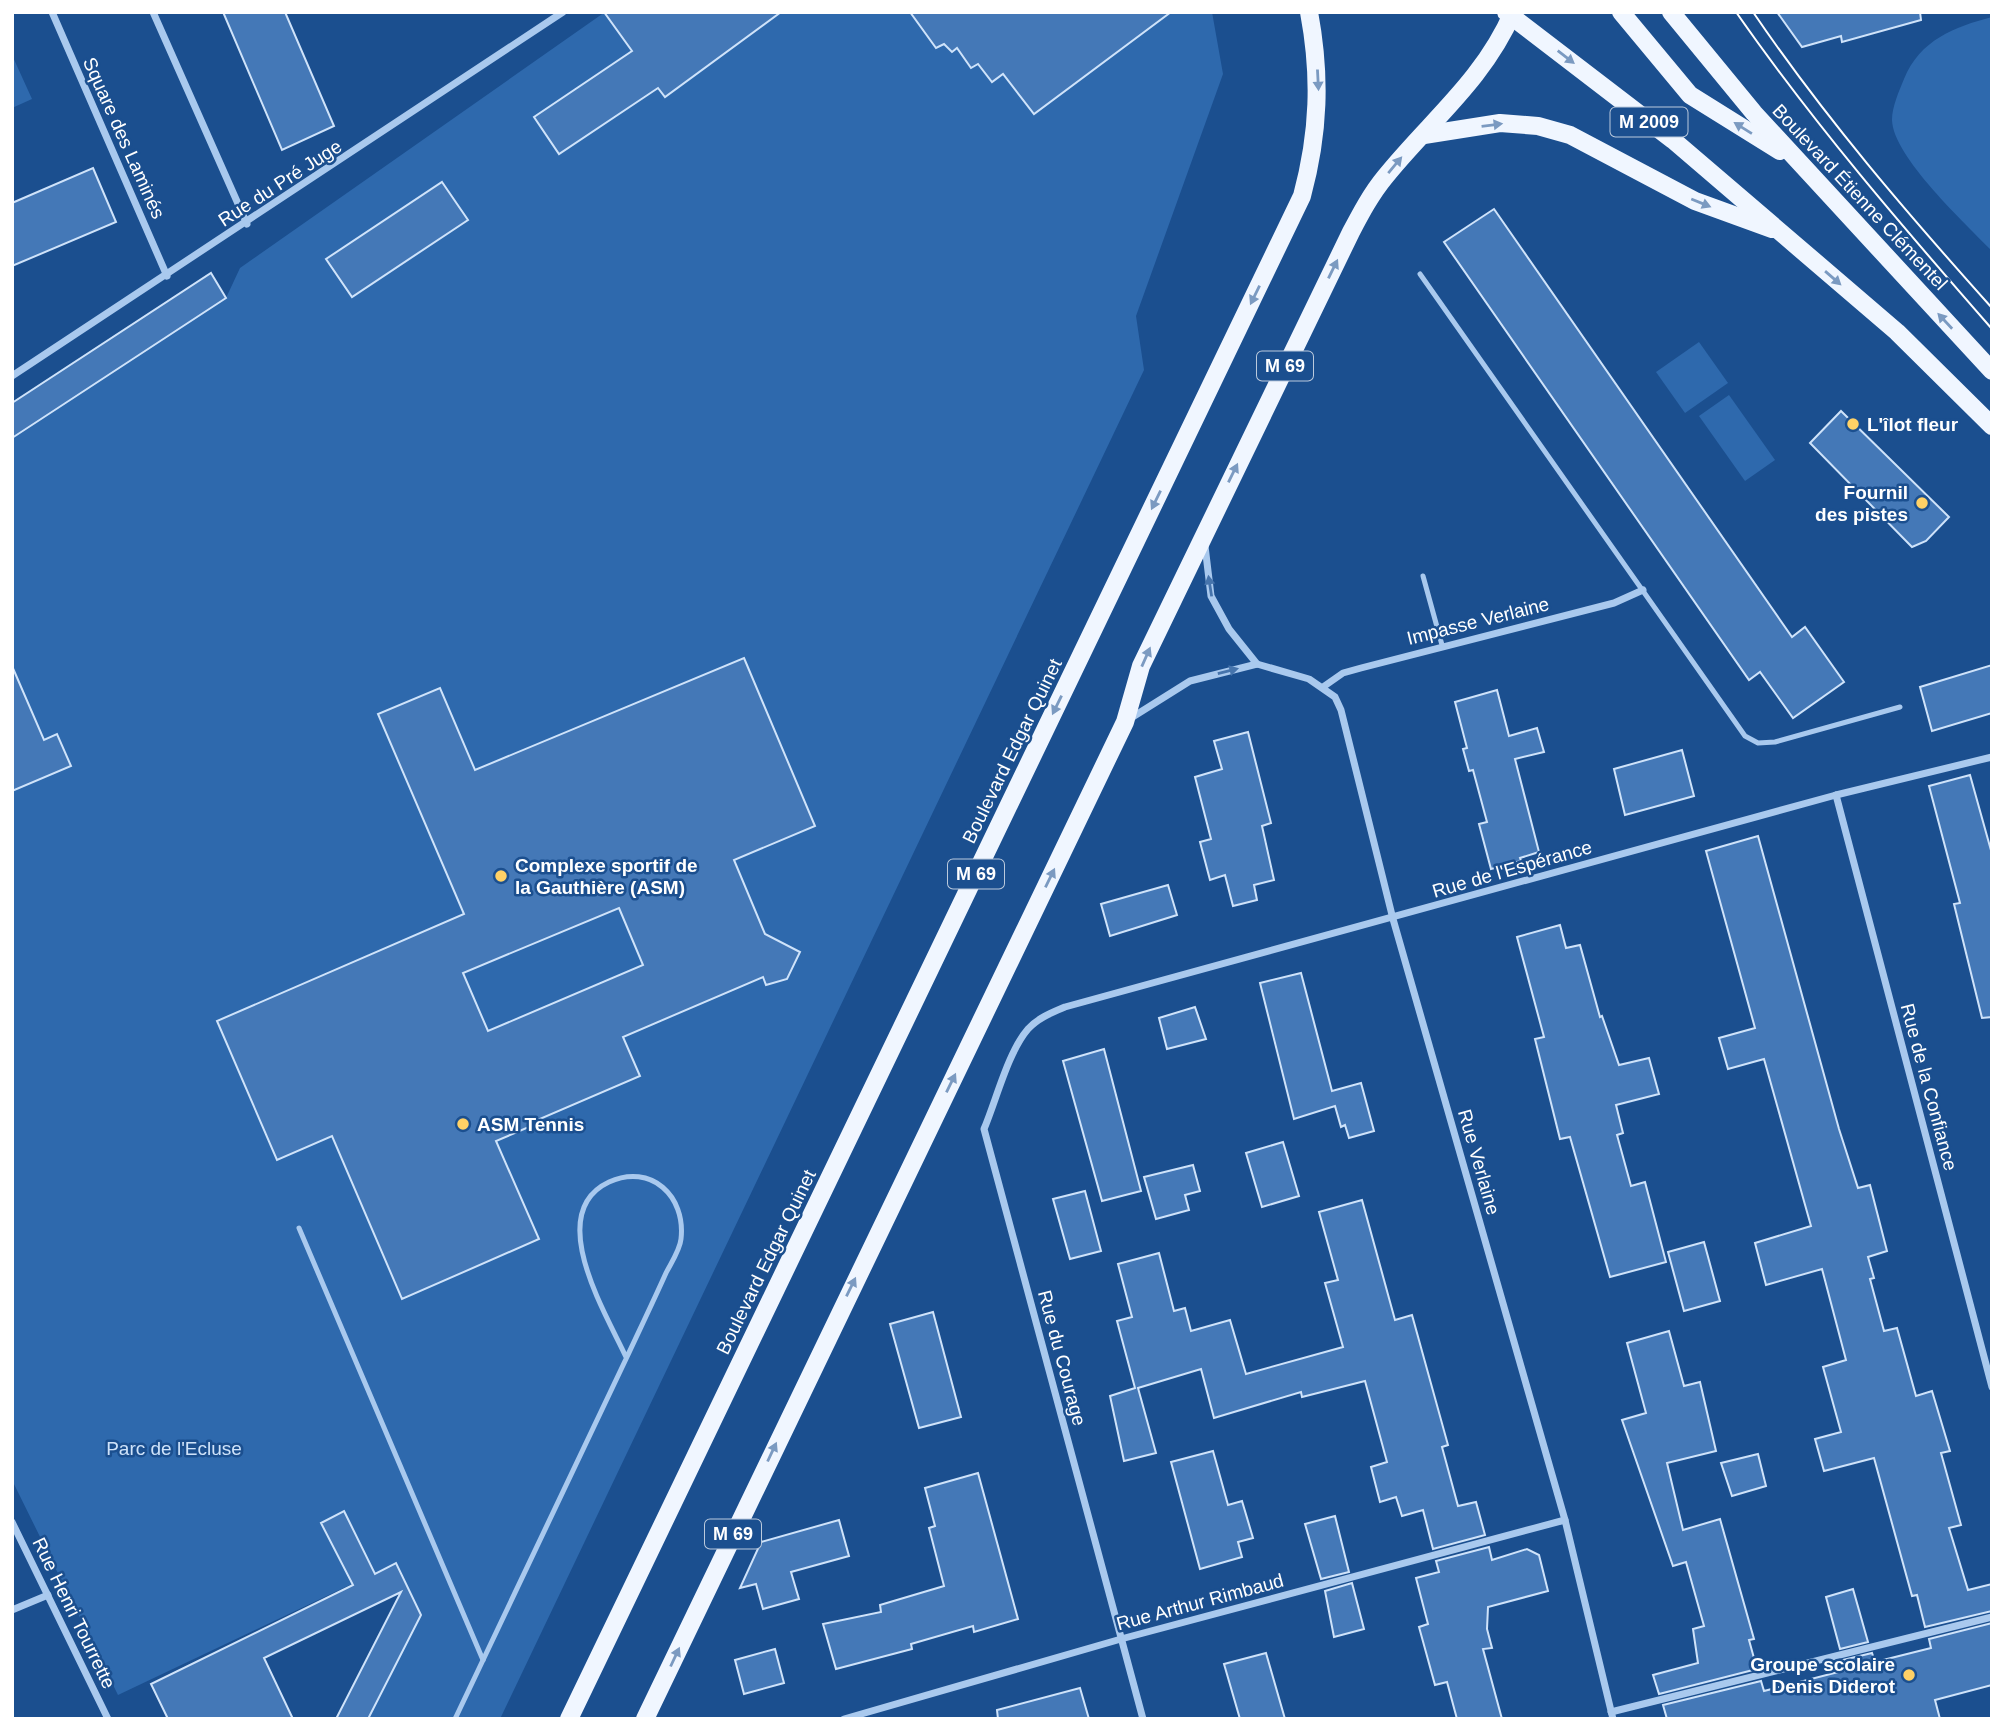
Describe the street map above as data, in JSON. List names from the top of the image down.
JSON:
{
  "streets": {
    "main road": [
      "M 2009",
      "Boulevard Étienne Clémentel",
      "M 69",
      "Boulevard Edgar Quinet"
    ],
    "street": [
      "Square des Laminés",
      "Rue du Pré Juge",
      "Impasse Verlaine",
      "Rue de l'Espérance",
      "Rue de la Confiance",
      "Rue Verlaine",
      "Rue du Courage",
      "Rue Arthur Rimbaud",
      "Rue Henri Tourrette"
    ]
  },
  "crossings": [
    ["M 2009", "M 69"],
    ["Square des Laminés", "Rue du Pré Juge"],
    ["Impasse Verlaine", "Rue Verlaine"],
    ["Rue de l'Espérance", "Rue de la Confiance"],
    ["Rue de l'Espérance", "Rue Verlaine"],
    ["Rue de l'Espérance", "Rue du Courage"],
    ["Rue Verlaine", "Rue Arthur Rimbaud"],
    ["Rue du Courage", "Rue Arthur Rimbaud"]
  ],
  "parks": ["Parc de l'Ecluse"],
  "places": [
    "L'îlot fleur",
    "Fournil des pistes",
    "Complexe sportif de la Gauthière (ASM)",
    "ASM Tennis",
    "Groupe scolaire Denis Diderot"
  ]
}
